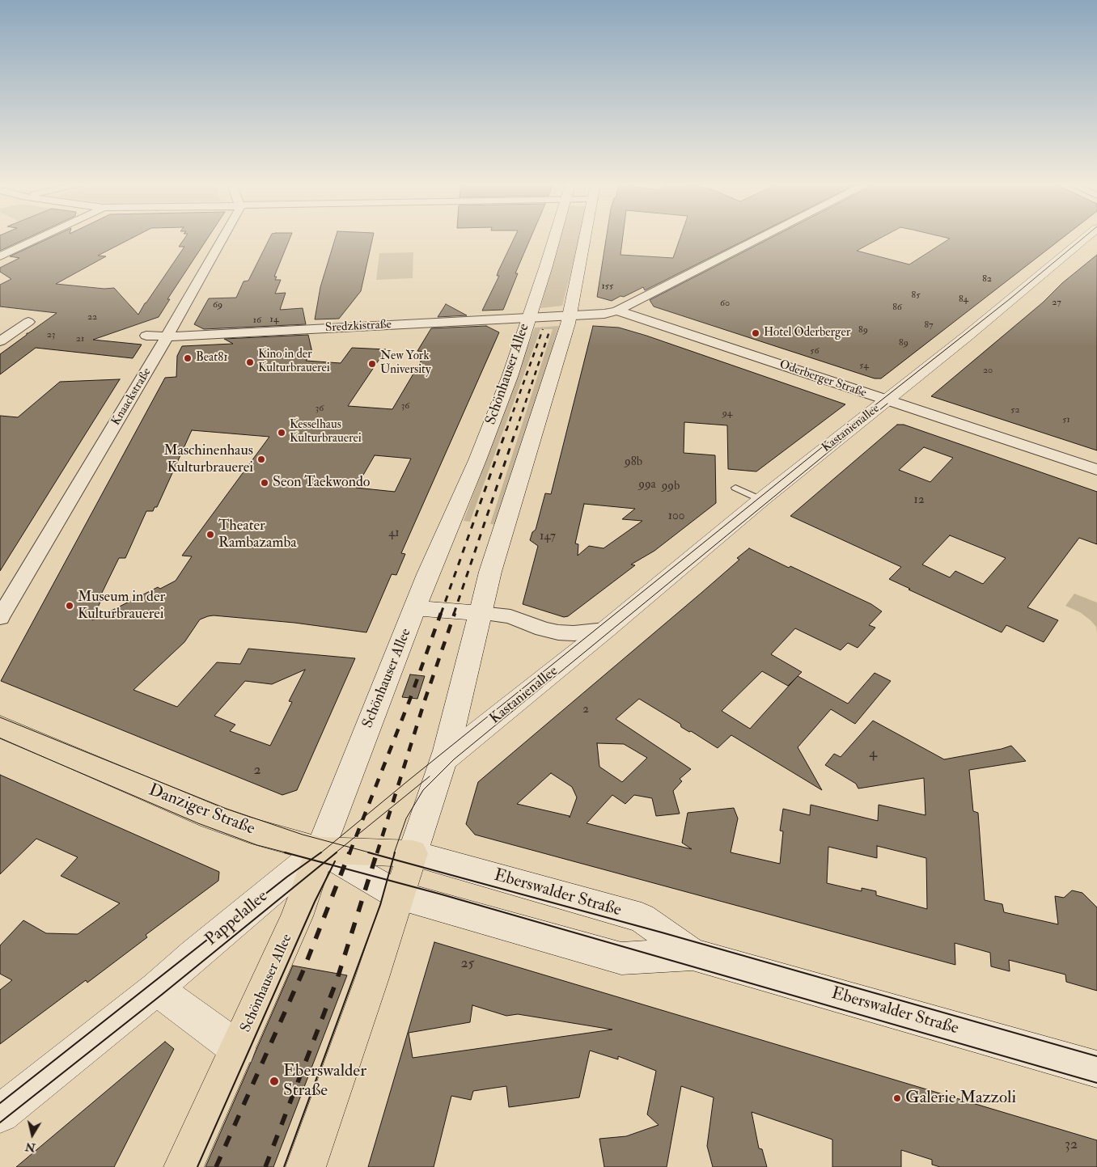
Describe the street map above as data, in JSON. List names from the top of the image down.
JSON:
{
  "streets": {
    "main road": [
      "Schönhauser Allee",
      "Kastanienallee",
      "Danziger Straße",
      "Eberswalder Straße",
      "Pappelallee"
    ],
    "street": ["Sredzkistraße", "Oderberger Straße", "Knaackstraße"]
  },
  "crossings": [
    ["Sredzkistraße", "Schönhauser Allee"],
    ["Sredzkistraße", "Oderberger Straße"],
    ["Sredzkistraße", "Knaackstraße"],
    ["Schönhauser Allee", "Danziger Straße"],
    ["Schönhauser Allee", "Eberswalder Straße"],
    ["Schönhauser Allee", "Pappelallee"],
    ["Oderberger Straße", "Kastanienallee"],
    ["Danziger Straße", "Eberswalder Straße"],
    ["Danziger Straße", "Pappelallee"],
    ["Eberswalder Straße", "Pappelallee"]
  ],
  "places": [
    "Hotel Oderberger",
    "Beat81",
    "Kino in der Kulturbrauerei",
    "New York University",
    "Kesselhaus Kulturbrauerei",
    "Maschinenhaus Kulturbrauerei",
    "Seon Taekwondo",
    "Theater Rambazamba",
    "Museum in der Kulturbrauerei",
    "Eberswalder Straße",
    "Galerie Mazzoli"
  ],
  "house_numbers": [
    "82",
    "155",
    "85",
    "84",
    "27",
    "60",
    "69",
    "86",
    "22",
    "14",
    "16",
    "87",
    "89",
    "23",
    "21",
    "89",
    "56",
    "54",
    "20",
    "36",
    "36",
    "52",
    "94",
    "51",
    "98b",
    "99a",
    "99b",
    "12",
    "100",
    "41",
    "147",
    "2",
    "4",
    "2",
    "25",
    "32"
  ],
  "north": "bottom"
}
